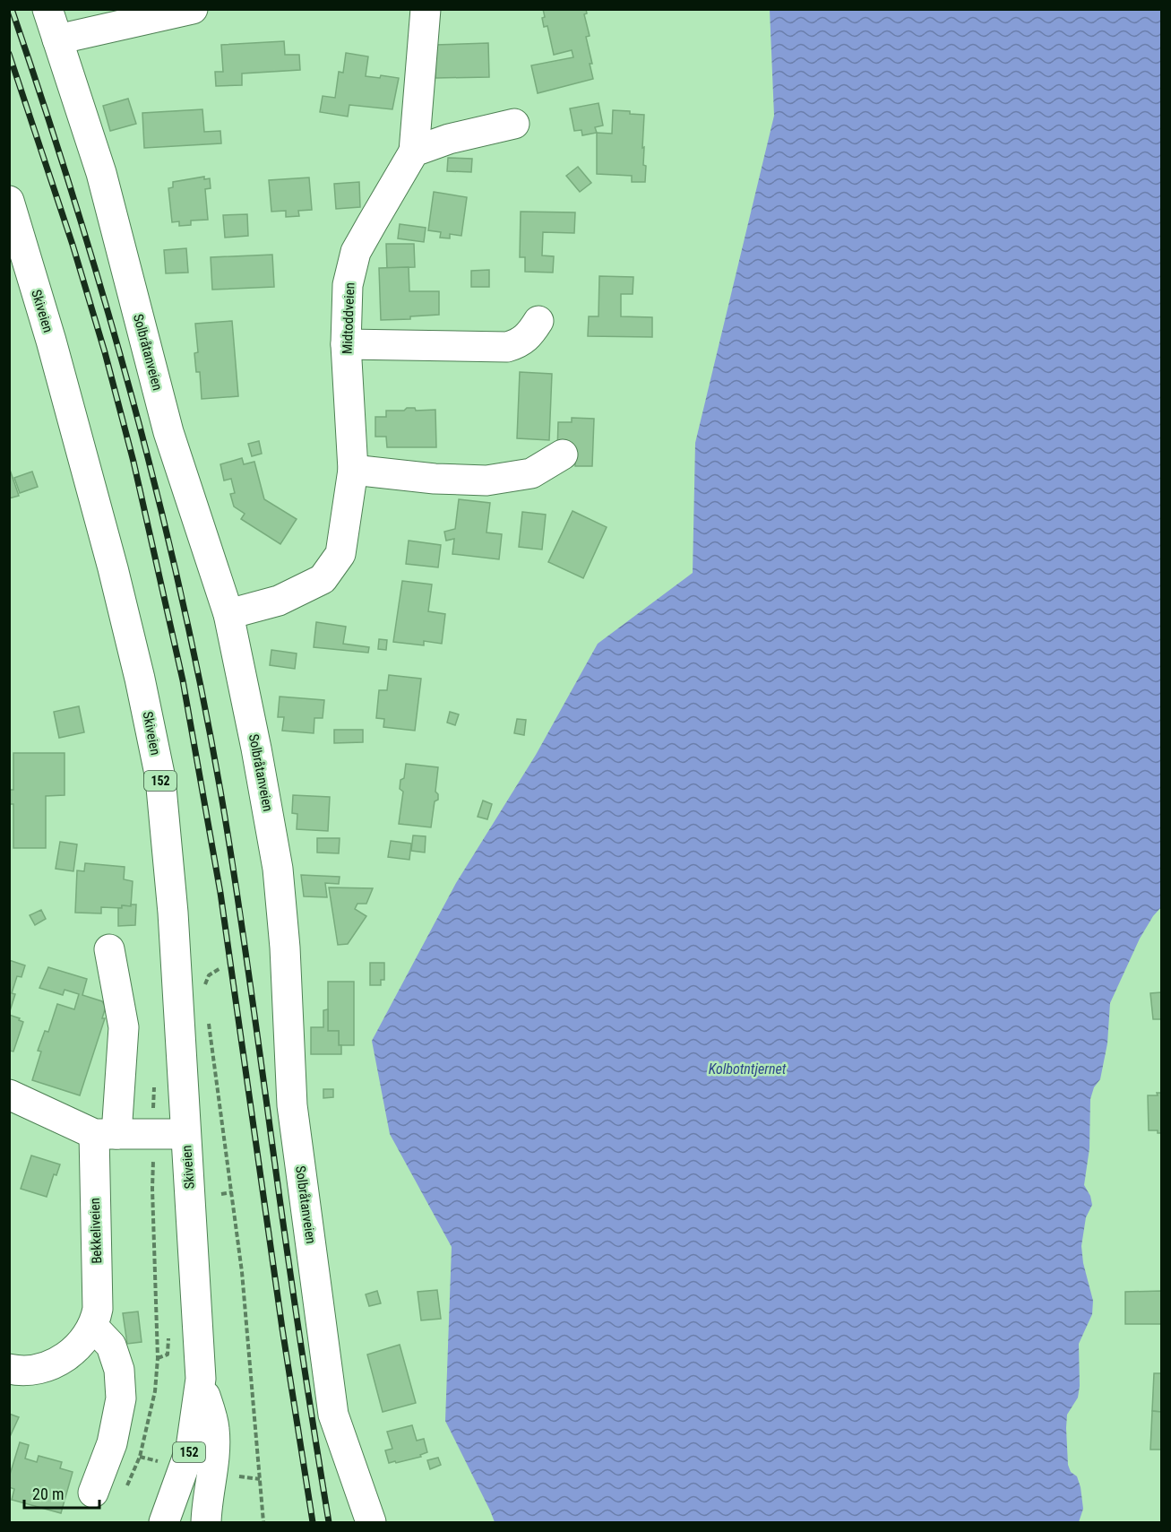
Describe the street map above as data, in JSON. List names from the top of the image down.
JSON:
{
  "streets": {
    "street": [
      "Skiveien",
      "Midtoddveien",
      "Solbråtanveien",
      "152",
      "Bekkeliveien"
    ]
  },
  "crossings": [
    ["Midtoddveien", "Solbråtanveien"]
  ],
  "water": ["Kolbotntjernet"],
  "scale_bar": "20 m"
}
